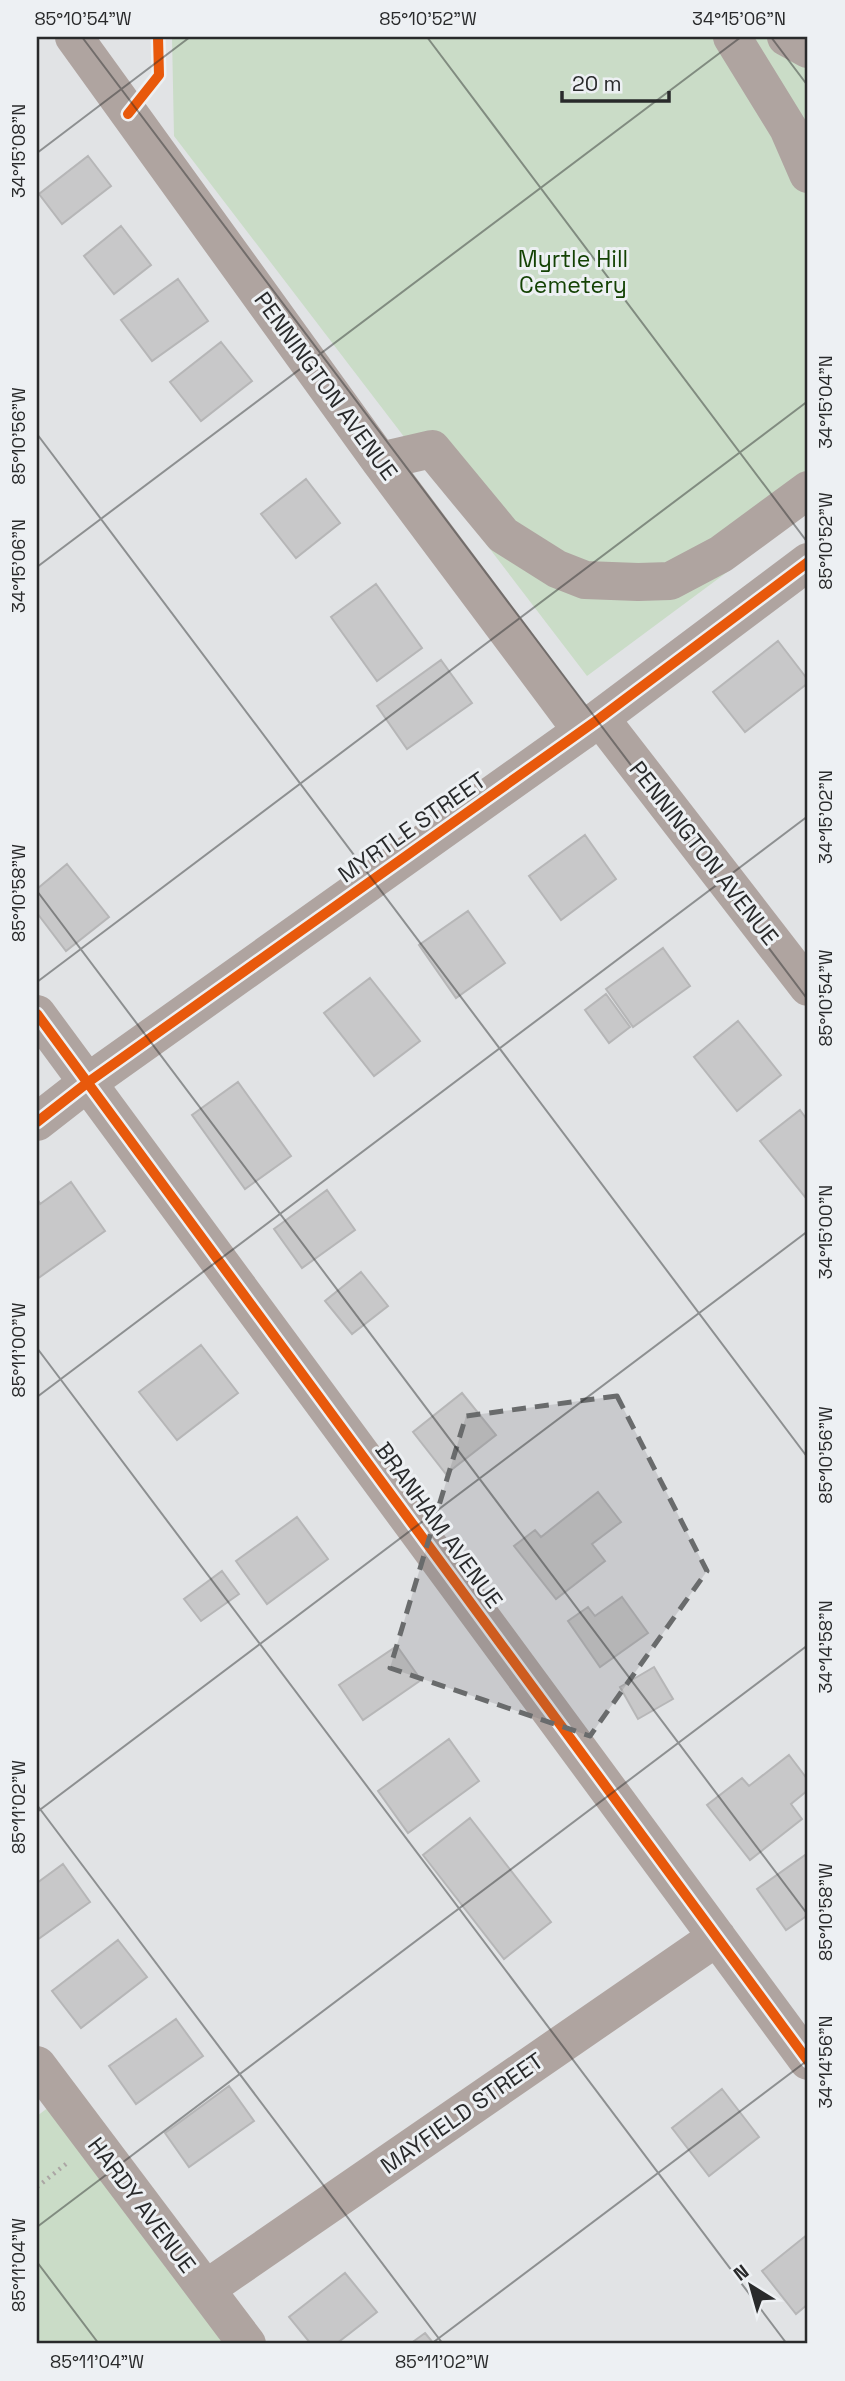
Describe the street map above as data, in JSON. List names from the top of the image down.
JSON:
{
  "streets": {
    "street": [
      "PENNINGTON AVENUE",
      "MYRTLE STREET",
      "BRANHAM AVENUE",
      "MAYFIELD STREET",
      "HARDY AVENUE"
    ]
  },
  "crossings": [
    ["PENNINGTON AVENUE", "MYRTLE STREET"],
    ["MYRTLE STREET", "BRANHAM AVENUE"],
    ["BRANHAM AVENUE", "MAYFIELD STREET"],
    ["MAYFIELD STREET", "HARDY AVENUE"]
  ],
  "parks": ["Myrtle Hill Cemetery"],
  "scale_bar": "20 m",
  "north": "top left",
  "coordinates": [
    "85°10'54\"W",
    "85°10'52\"W",
    "34°15'06\"N",
    "34°15'08\"N",
    "34°15'04\"N",
    "85°10'56\"W",
    "34°15'02\"N",
    "85°10'58\"W",
    "34°15'00\"N",
    "85°11'00\"W",
    "34°14'58\"N",
    "85°11'02\"W",
    "34°14'56\"N",
    "85°11'04\"W"
  ]
}
